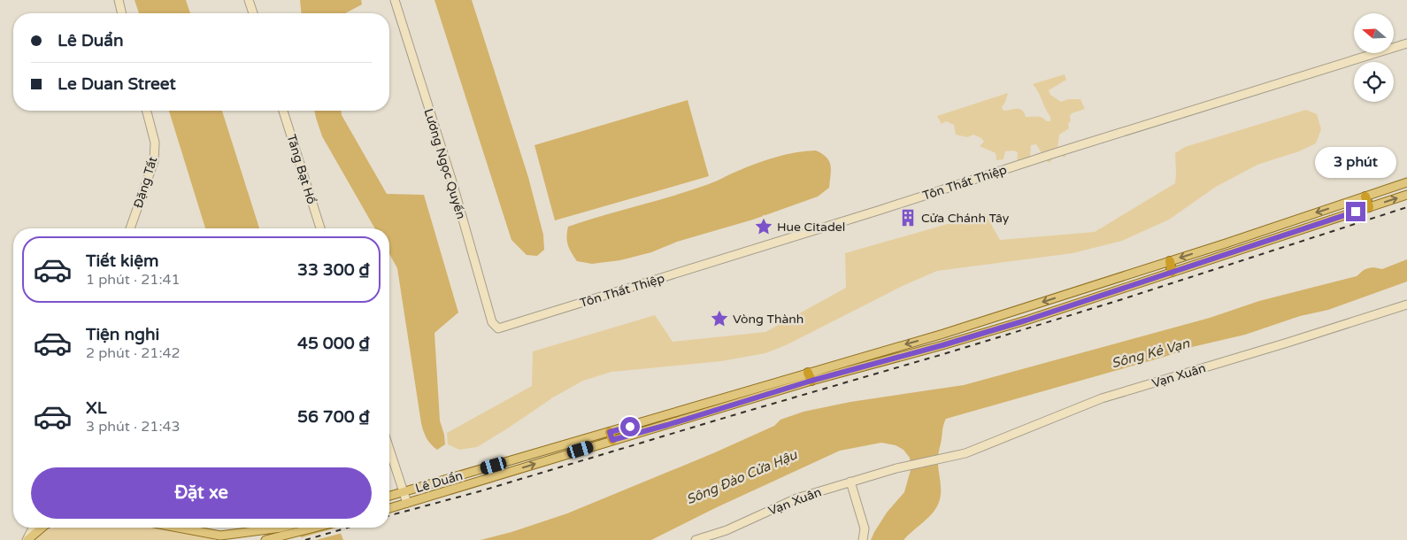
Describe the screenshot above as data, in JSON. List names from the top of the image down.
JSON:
{
  "streets": {
    "main road": ["Lê Duẩn"],
    "street": [
      "Lương Ngọc Quyến",
      "Tăng Bạt Hổ",
      "Đặng Tất",
      "Tôn Thất Thiệp",
      "Vạn Xuân"
    ]
  },
  "crossings": [
    ["Lương Ngọc Quyến", "Tôn Thất Thiệp"]
  ],
  "water": ["Sông Kẻ Vạn", "Sông Đào Cửa Hậu"],
  "places": {
    "building": ["Cửa Chánh Tây"],
    "place": ["Hue Citadel", "Vòng Thành"]
  },
  "north": "left",
  "page": {
    "banner": ["Lê Duẩn", "Le Duan Street"],
    "bubble": "3 phút",
    "list": [
      {
        "name": "Tiết kiệm",
        "note": "1 phút · 21:41",
        "value": "33 300 ₫"
      },
      {
        "name": "Tiện nghi",
        "note": "2 phút · 21:42",
        "value": "45 000 ₫"
      },
      {
        "name": "XL",
        "note": "3 phút · 21:43",
        "value": "56 700 ₫"
      }
    ],
    "buttons": "Đặt xe"
  }
}
